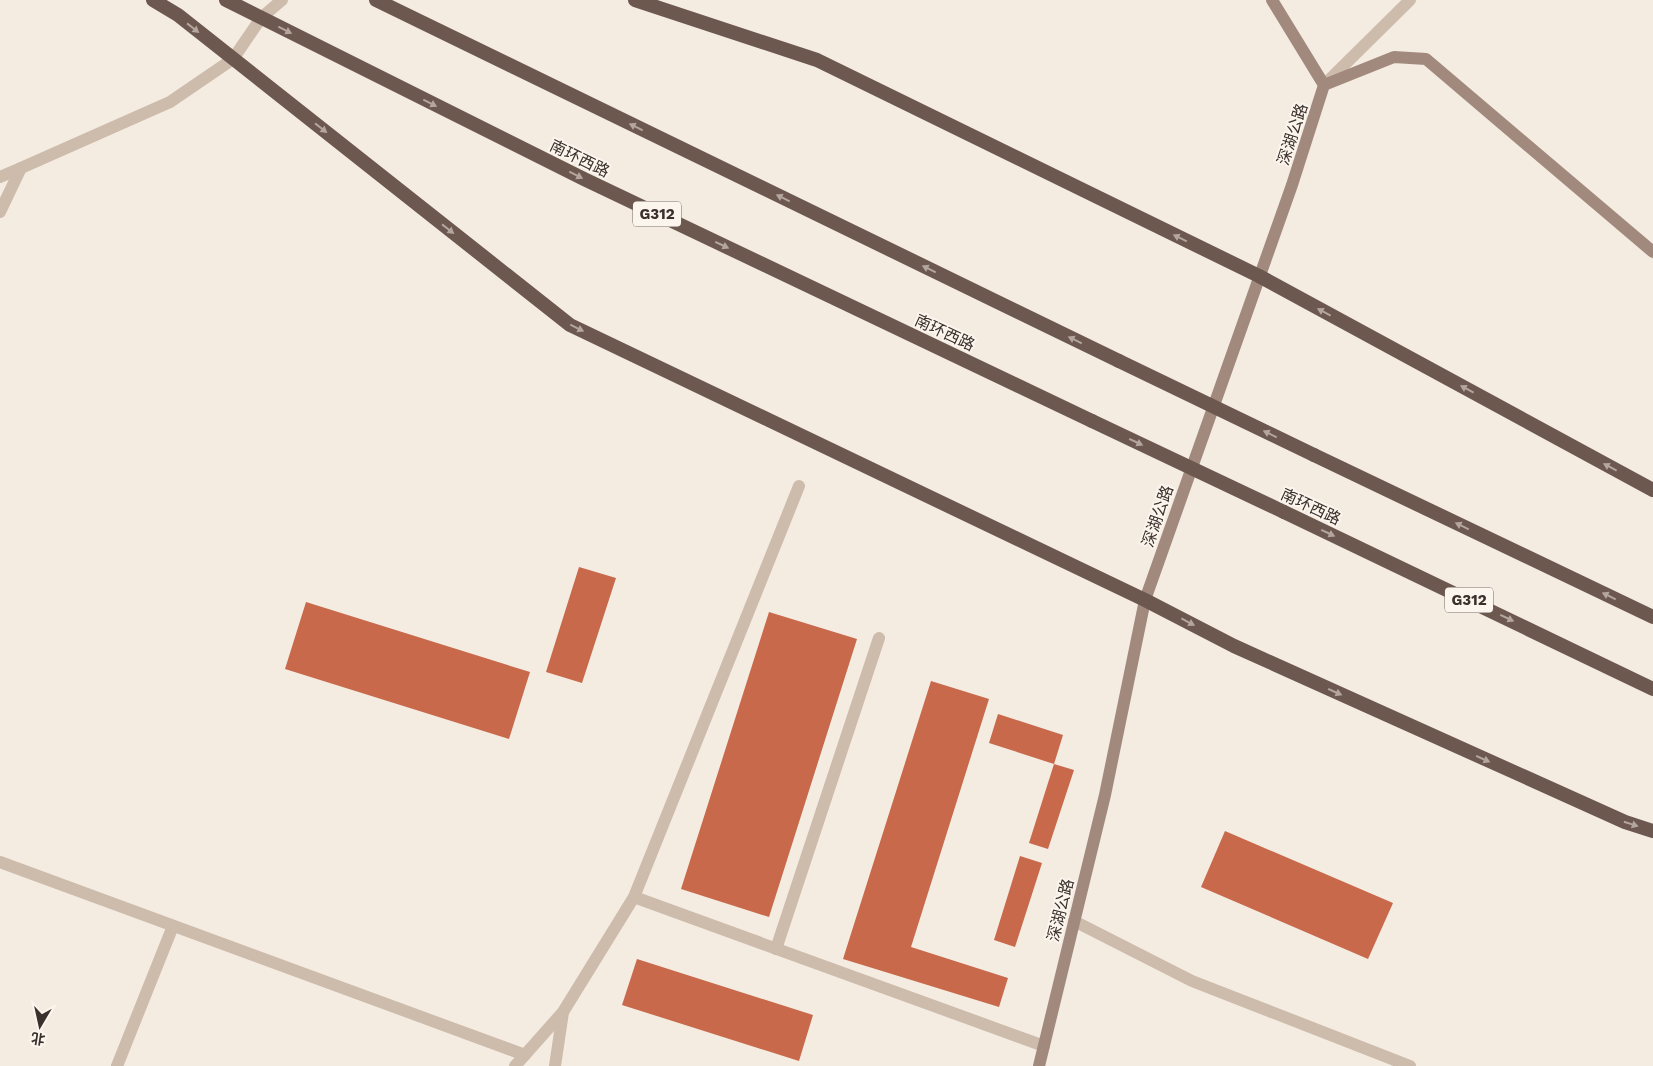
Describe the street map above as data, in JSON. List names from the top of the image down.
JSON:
{
  "streets": {
    "highway": ["南环西路", "G312"],
    "main road": ["深湖公路"]
  },
  "north": "bottom"
}
